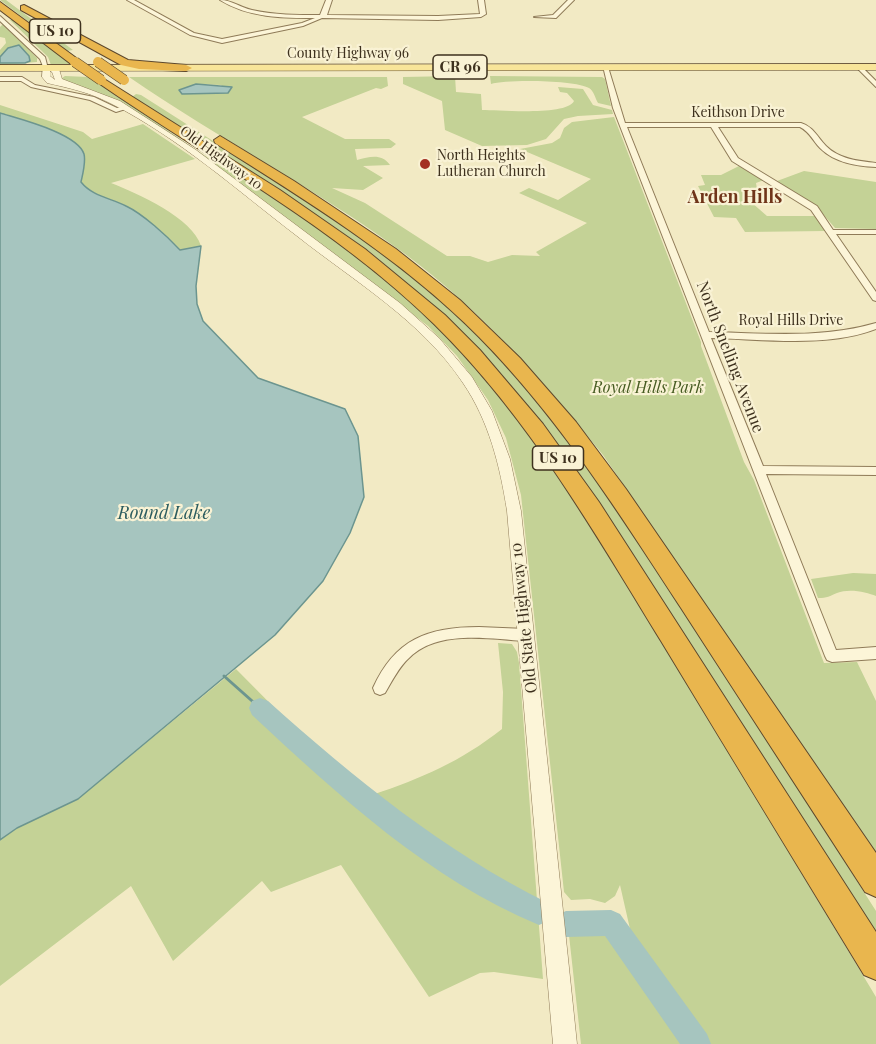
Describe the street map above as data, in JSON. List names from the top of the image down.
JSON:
{
  "streets": {
    "highway": ["US 10"],
    "main road": ["County Highway 96", "CR 96"],
    "street": [
      "Keithson Drive",
      "Old Highway 10",
      "Royal Hills Drive",
      "North Snelling Avenue",
      "Old State Highway 10"
    ]
  },
  "crossings": [
    ["US 10", "Old Highway 10"],
    ["County Highway 96", "Old Highway 10"],
    ["County Highway 96", "North Snelling Avenue"],
    ["Keithson Drive", "North Snelling Avenue"],
    ["Old Highway 10", "Old State Highway 10"],
    ["Royal Hills Drive", "North Snelling Avenue"]
  ],
  "districts": ["Arden Hills"],
  "water": ["Round Lake"],
  "parks": ["Royal Hills Park"],
  "places": ["North Heights Lutheran Church"]
}
